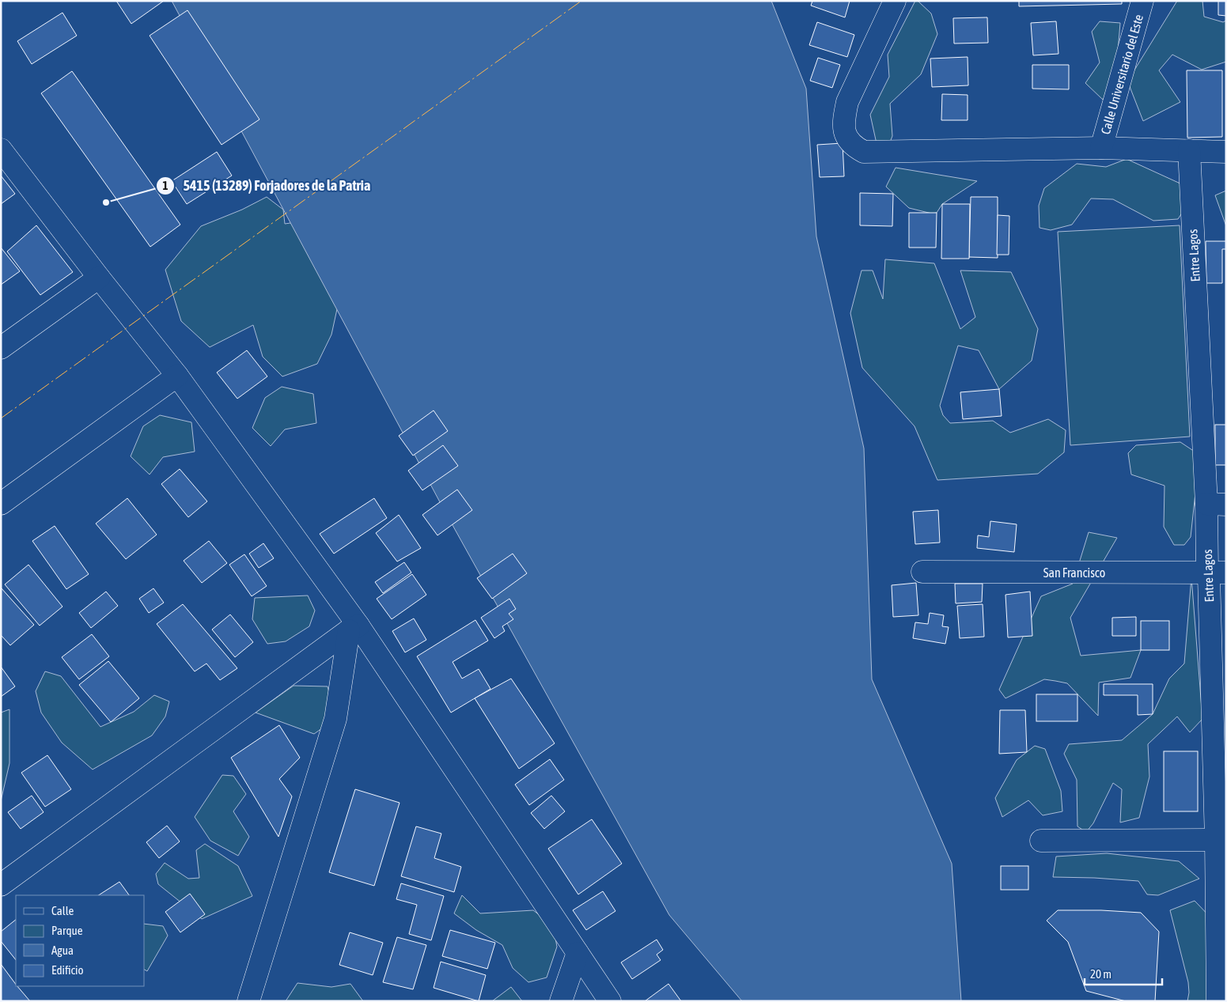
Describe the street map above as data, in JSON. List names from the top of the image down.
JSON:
{
  "streets": {
    "street": ["Calle Universitario del Este", "Entre Lagos", "San Francisco"]
  },
  "crossings": [
    ["Entre Lagos", "San Francisco"]
  ],
  "places": ["5415 (13289) Forjadores de la Patria"],
  "legend": [
    "Calle",
    "Parque",
    "Agua",
    "Edificio"
  ],
  "scale_bar": "20 m"
}
